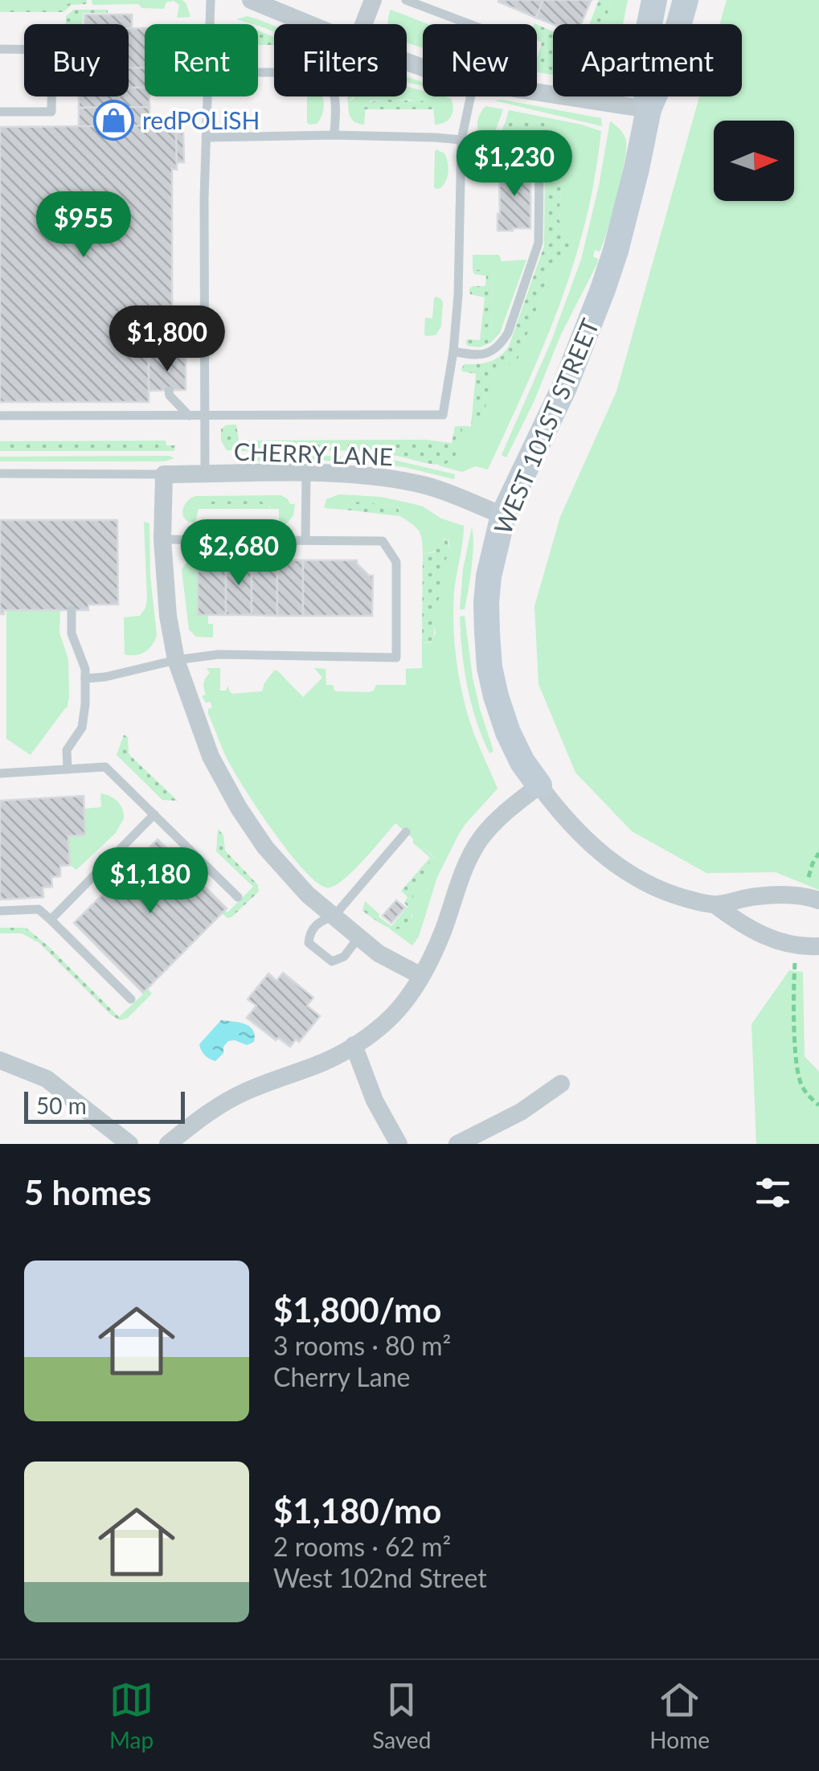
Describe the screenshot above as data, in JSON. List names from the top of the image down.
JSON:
{
  "streets": {
    "street": ["WEST 101ST STREET", "CHERRY LANE"]
  },
  "crossings": [
    ["WEST 101ST STREET", "CHERRY LANE"]
  ],
  "places": {
    "shop": ["redPOLiSH"]
  },
  "scale_bar": "50 m",
  "north": "right",
  "page": {
    "chip": [
      "Buy",
      "Rent",
      "Filters",
      "New",
      "Apartment"
    ],
    "price": [
      "$1,230",
      "$955",
      "$1,800",
      "$2,680",
      "$1,180"
    ],
    "scale": "50 m",
    "heading": "5 homes",
    "list": [
      {
        "name": "$1,800/mo",
        "note": "3 rooms · 80 m² · Cherry Lane"
      },
      {
        "name": "$1,180/mo",
        "note": "2 rooms · 62 m² · West 102nd Street"
      }
    ],
    "tabs": ["Map", "Saved", "Home"]
  }
}
